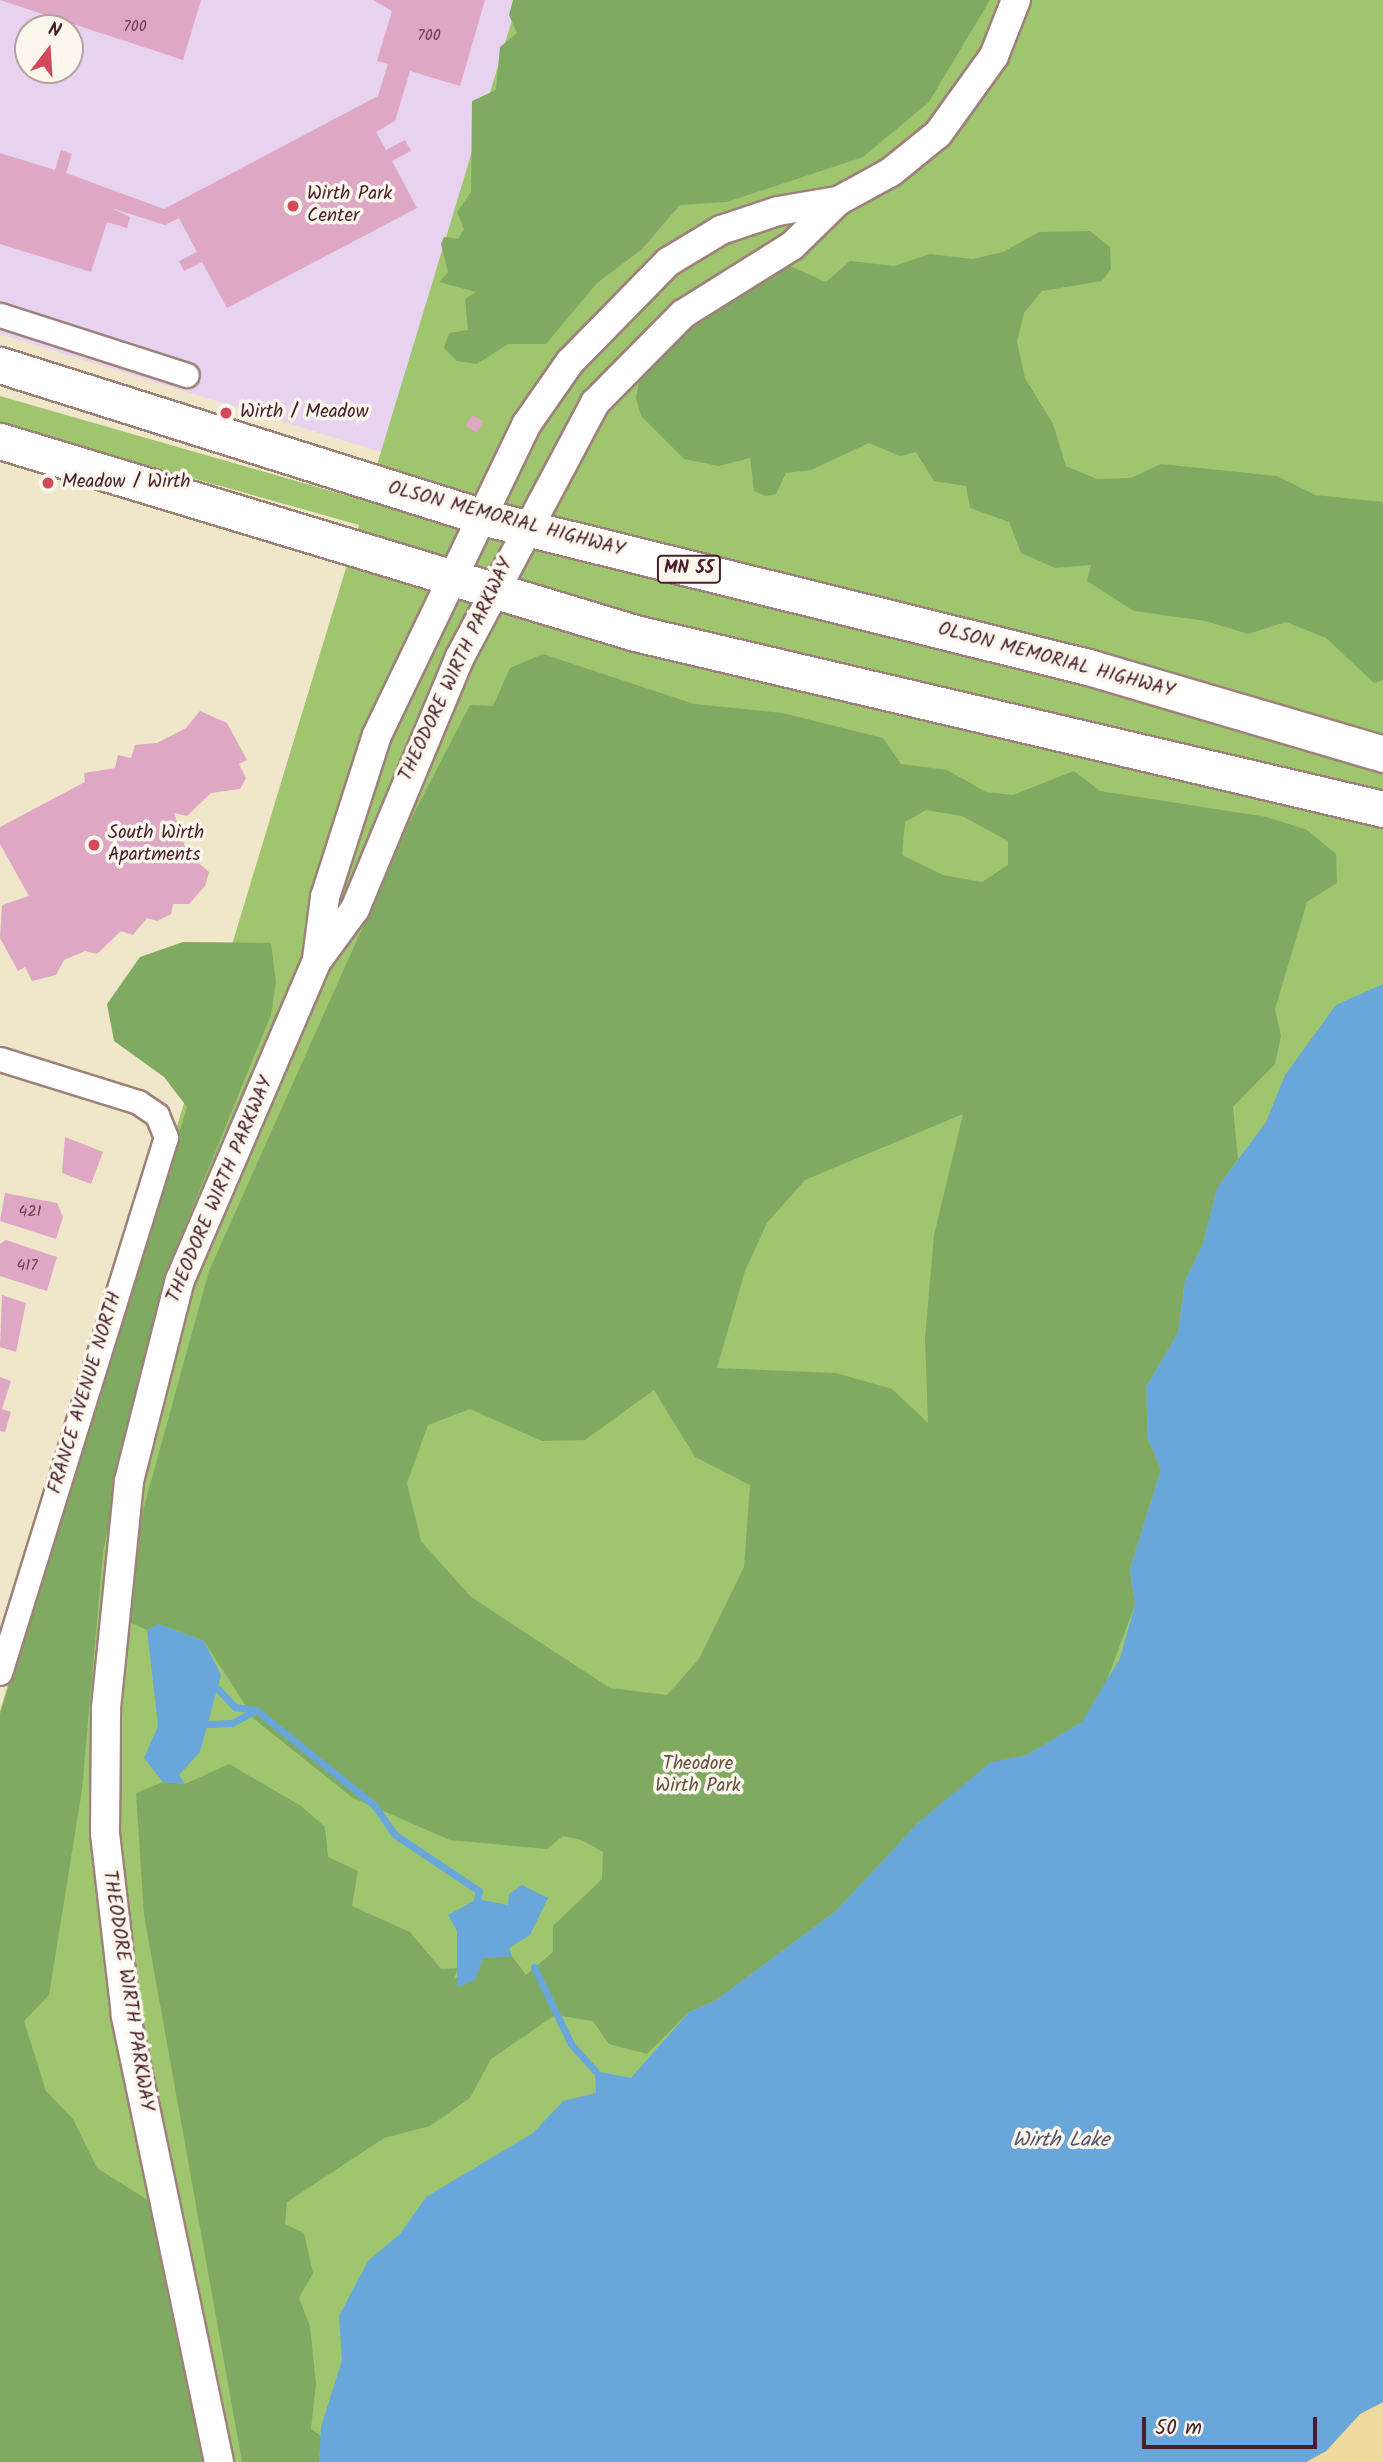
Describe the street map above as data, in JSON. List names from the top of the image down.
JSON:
{
  "streets": {
    "main road": ["OLSON MEMORIAL HIGHWAY", "MN 55"],
    "street": ["THEODORE WIRTH PARKWAY", "FRANCE AVENUE NORTH"]
  },
  "crossings": [
    ["OLSON MEMORIAL HIGHWAY", "THEODORE WIRTH PARKWAY"]
  ],
  "water": ["Wirth Lake"],
  "parks": ["Theodore Wirth Park"],
  "places": [
    "Wirth Park Center",
    "Wirth / Meadow",
    "Meadow / Wirth",
    "South Wirth Apartments"
  ],
  "house_numbers": [
    "700",
    "700",
    "421",
    "417"
  ],
  "scale_bar": "50 m",
  "north": "top"
}
